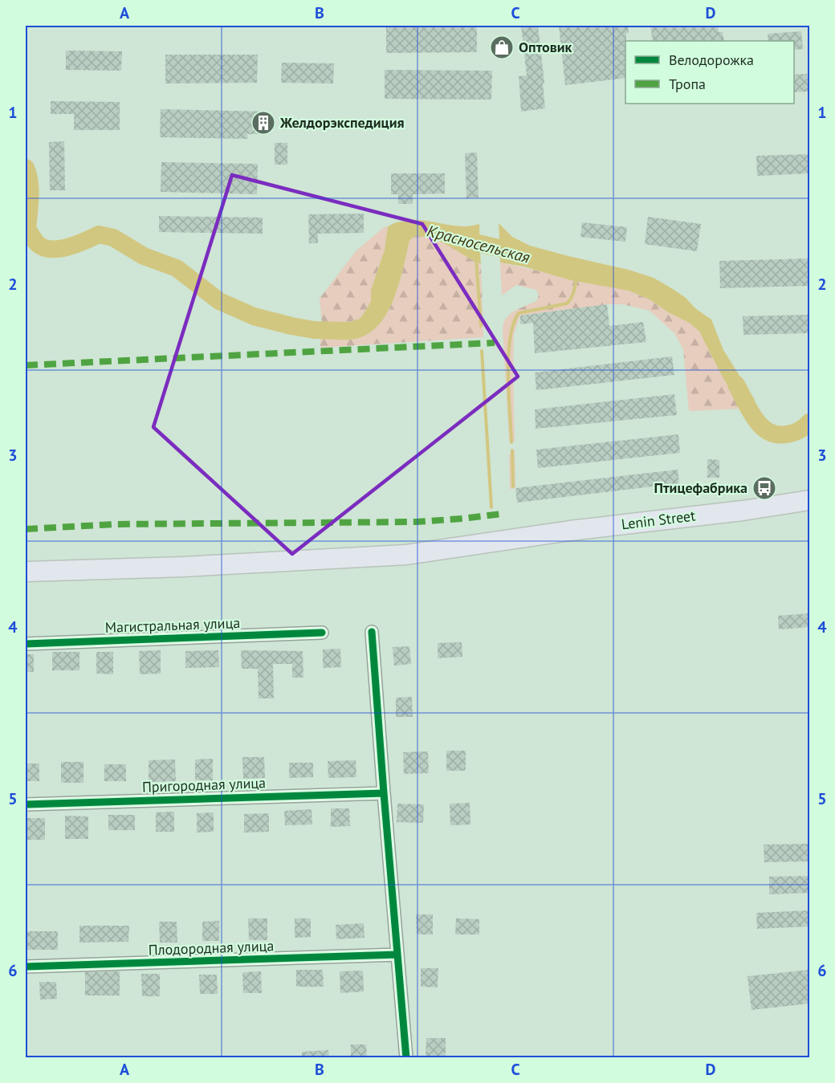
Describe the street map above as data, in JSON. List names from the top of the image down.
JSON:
{
  "streets": {
    "main road": ["Lenin Street"],
    "street": ["Магистральная улица", "Пригородная улица", "Плодородная улица"]
  },
  "water": ["Красносельская"],
  "places": {
    "shop": ["Оптовик"],
    "building": ["Желдорэкспедиция"],
    "bus stop": ["Птицефабрика"]
  },
  "legend": ["Велодорожка", "Тропа"],
  "grid": {
    "columns": [
      "A",
      "B",
      "C",
      "D"
    ],
    "rows": [
      "1",
      "2",
      "3",
      "4",
      "5",
      "6"
    ]
  }
}
